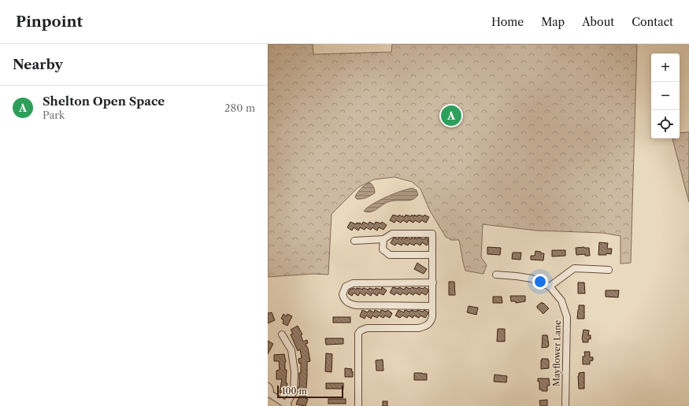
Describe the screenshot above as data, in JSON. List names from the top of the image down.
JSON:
{
  "streets": {
    "street": ["Mayflower Lane"]
  },
  "scale_bar": "100 m",
  "page": {
    "header": "Pinpoint",
    "nav": [
      "Home",
      "Map",
      "About",
      "Contact"
    ],
    "heading": "Nearby",
    "map_buttons": ["+", "−"],
    "list": [
      {
        "mark": "A",
        "name": "Shelton Open Space",
        "note": "Park",
        "value": "280 m"
      }
    ],
    "pins": "A",
    "scale": "100 m"
  }
}
